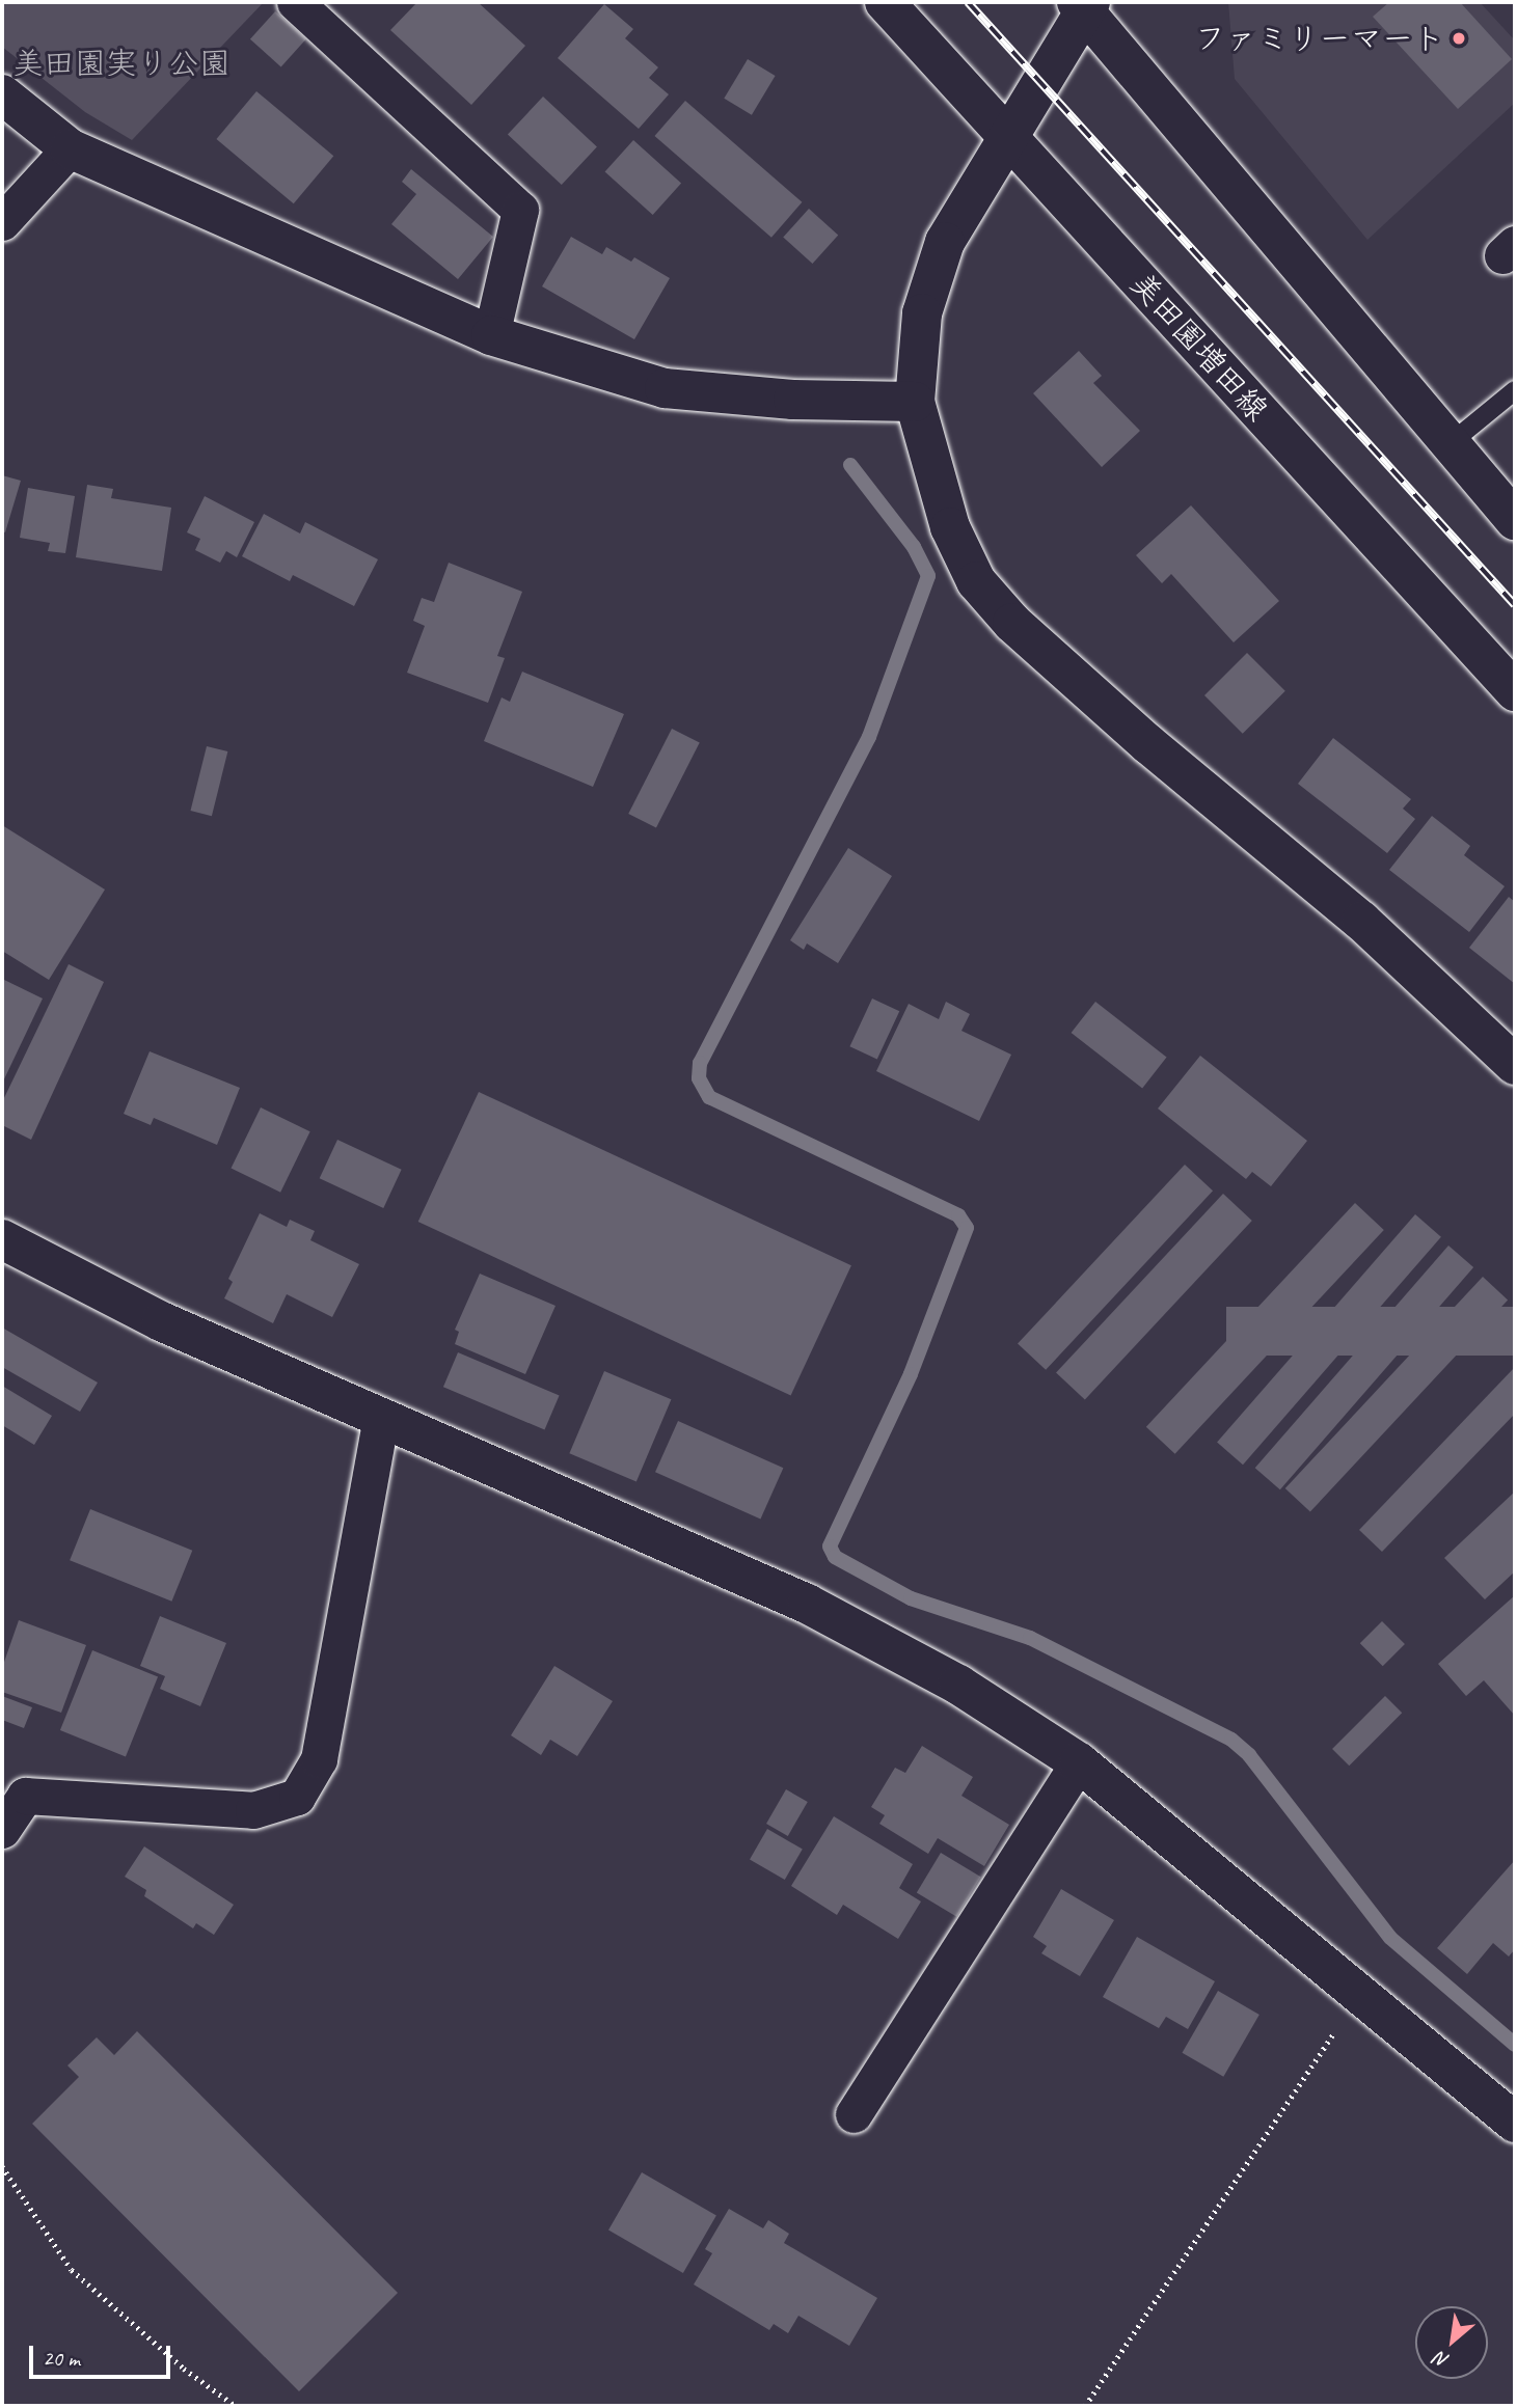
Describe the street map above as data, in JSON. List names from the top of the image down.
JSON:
{
  "streets": {
    "street": ["美田園増田線"]
  },
  "parks": ["美田園実り公園"],
  "places": ["ファミリーマート"],
  "scale_bar": "20 m",
  "north": "bottom left"
}
